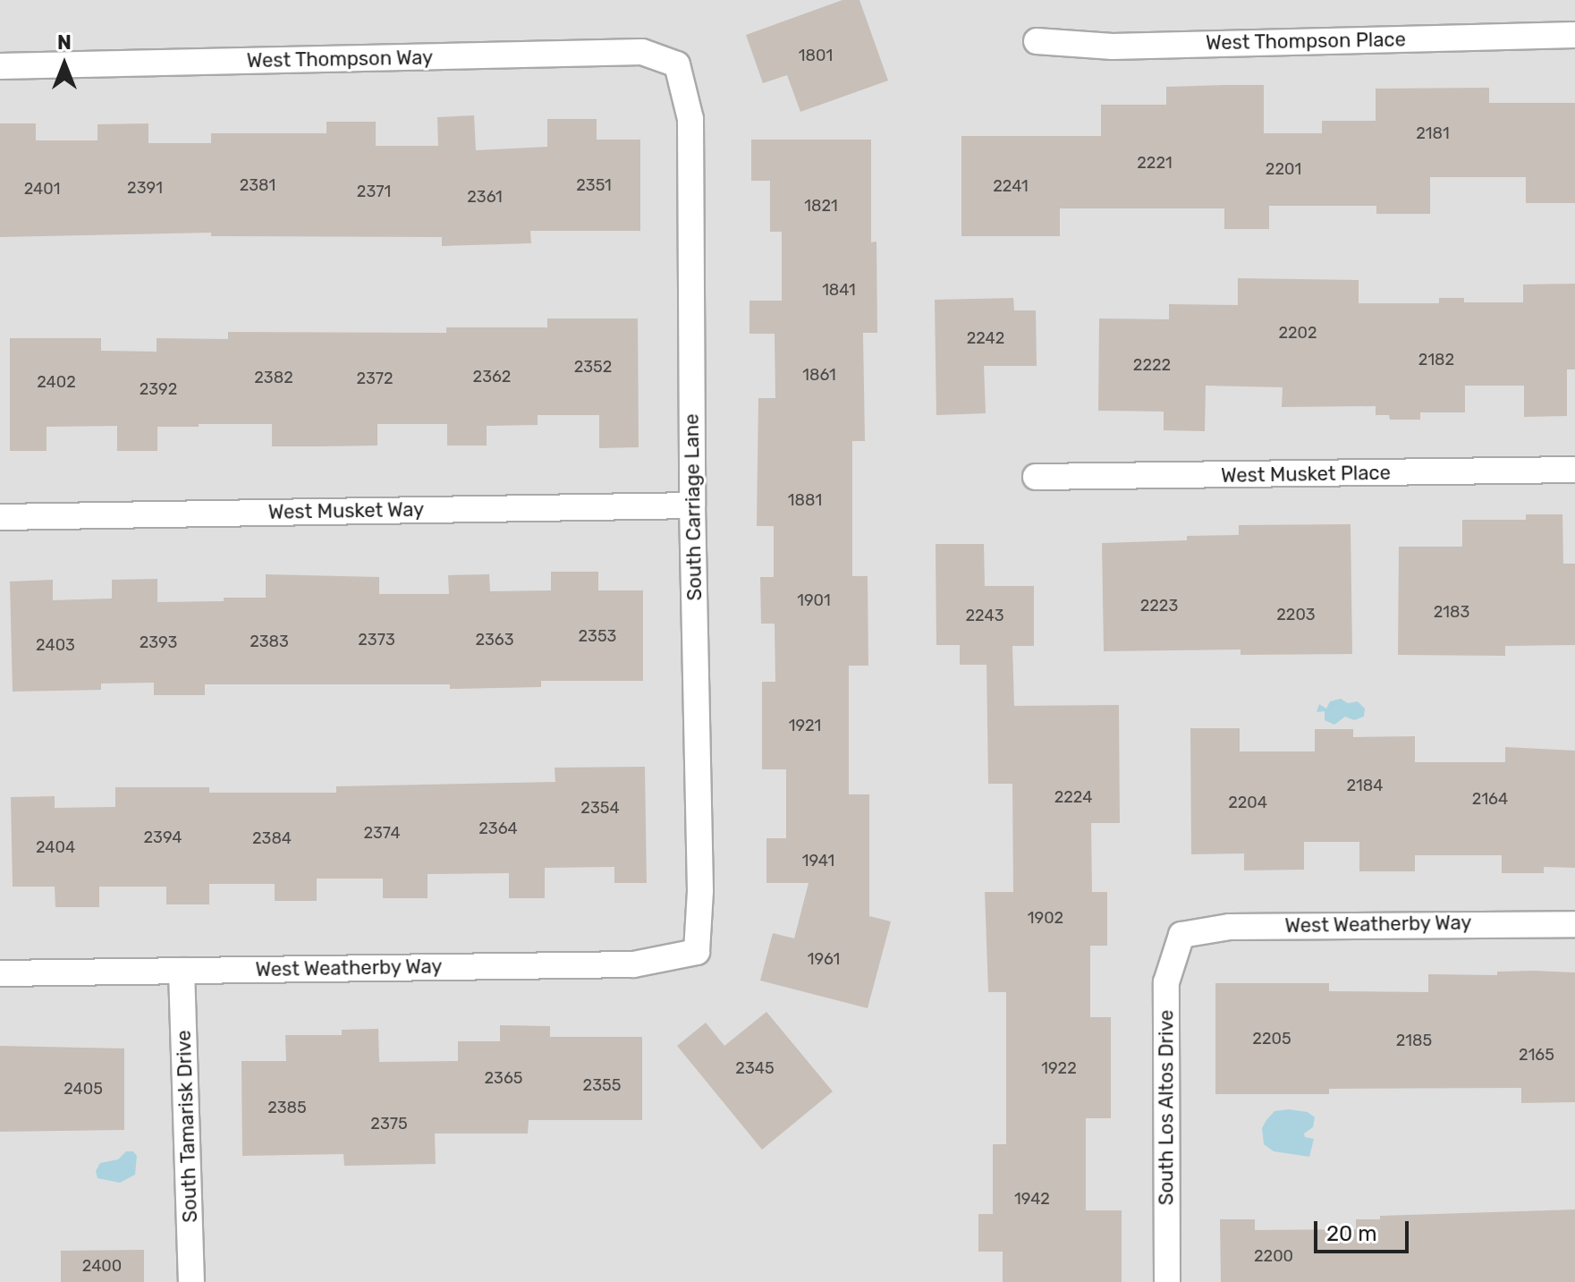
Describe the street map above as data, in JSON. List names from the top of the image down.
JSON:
{
  "streets": {
    "street": [
      "West Thompson Place",
      "West Thompson Way",
      "West Musket Place",
      "South Carriage Lane",
      "West Musket Way",
      "West Weatherby Way",
      "South Los Altos Drive",
      "South Tamarisk Drive"
    ]
  },
  "crossings": [
    ["West Thompson Way", "South Carriage Lane"],
    ["South Carriage Lane", "West Musket Way"],
    ["South Carriage Lane", "West Weatherby Way"],
    ["West Weatherby Way", "South Los Altos Drive"],
    ["West Weatherby Way", "South Tamarisk Drive"]
  ],
  "house_numbers": [
    "1801",
    "2181",
    "2221",
    "2201",
    "2381",
    "2351",
    "2241",
    "2391",
    "2401",
    "2371",
    "2361",
    "1821",
    "1841",
    "2202",
    "2242",
    "2182",
    "2222",
    "2352",
    "1861",
    "2362",
    "2382",
    "2372",
    "2402",
    "2392",
    "1881",
    "1901",
    "2223",
    "2183",
    "2203",
    "2243",
    "2353",
    "2373",
    "2363",
    "2383",
    "2393",
    "2403",
    "1921",
    "2184",
    "2224",
    "2164",
    "2204",
    "2354",
    "2364",
    "2374",
    "2394",
    "2384",
    "2404",
    "1941",
    "1902",
    "1961",
    "2205",
    "2185",
    "2165",
    "2345",
    "1922",
    "2365",
    "2355",
    "2405",
    "2385",
    "2375",
    "1942",
    "2200",
    "2400"
  ],
  "scale_bar": "20 m",
  "north": "top"
}
